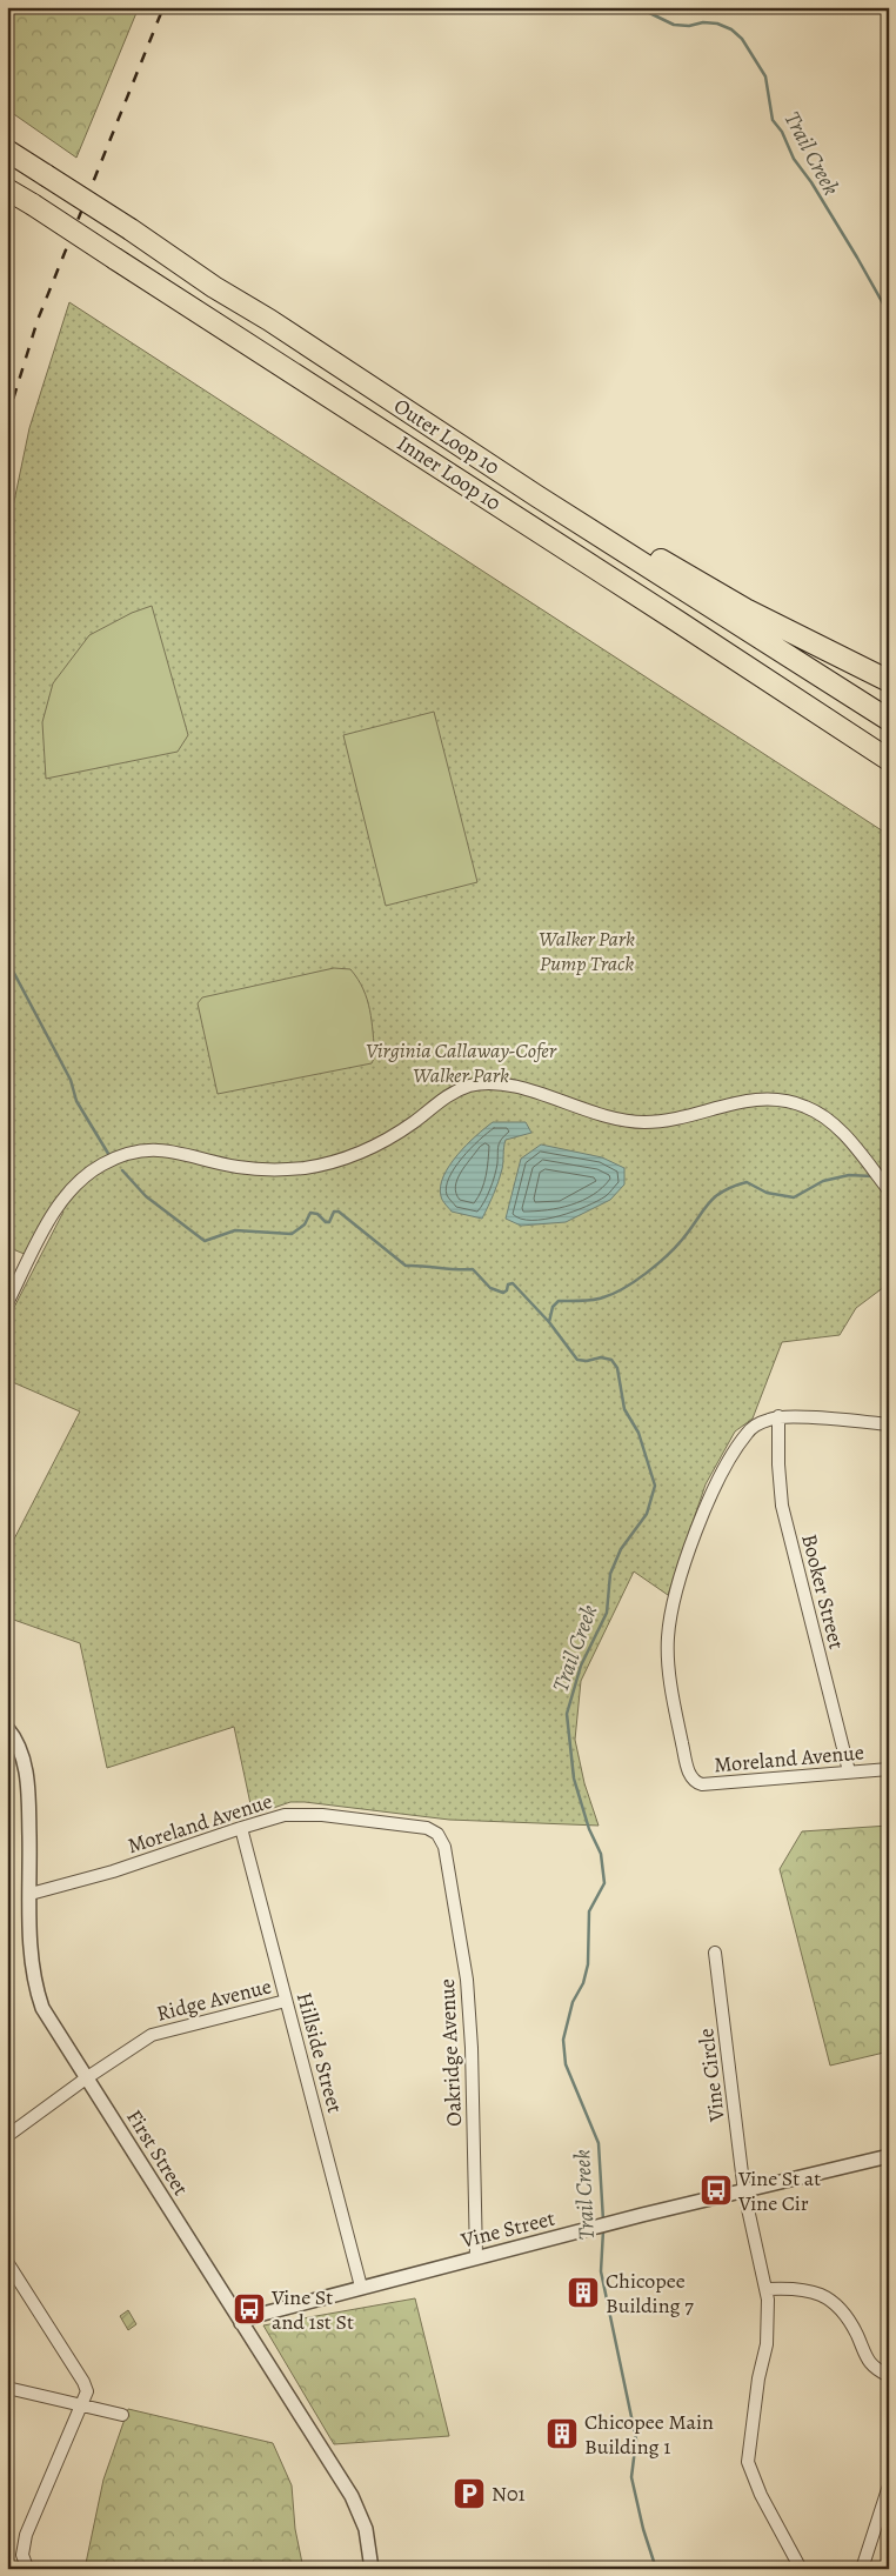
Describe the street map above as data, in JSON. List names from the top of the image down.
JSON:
{
  "streets": {
    "highway": ["Outer Loop 10", "Inner Loop 10"],
    "street": [
      "Booker Street",
      "Moreland Avenue",
      "Ridge Avenue",
      "Hillside Street",
      "Oakridge Avenue",
      "Vine Circle",
      "First Street",
      "Vine Street"
    ]
  },
  "crossings": [
    ["Booker Street", "Moreland Avenue"],
    ["Moreland Avenue", "Hillside Street"],
    ["Moreland Avenue", "Oakridge Avenue"],
    ["Moreland Avenue", "First Street"],
    ["Ridge Avenue", "Hillside Street"],
    ["Ridge Avenue", "First Street"],
    ["Hillside Street", "Vine Street"],
    ["Oakridge Avenue", "Vine Street"],
    ["Vine Circle", "Vine Street"],
    ["First Street", "Vine Street"]
  ],
  "water": ["Trail Creek"],
  "parks": ["Walker Park Pump Track", "Virginia Callaway-Cofer Walker Park"],
  "places": {
    "bus stop": ["Vine St at Vine Cir", "Vine St and 1st St"],
    "building": ["Chicopee Building 7", "Chicopee Main Building 1"],
    "parking": ["N01"]
  }
}
